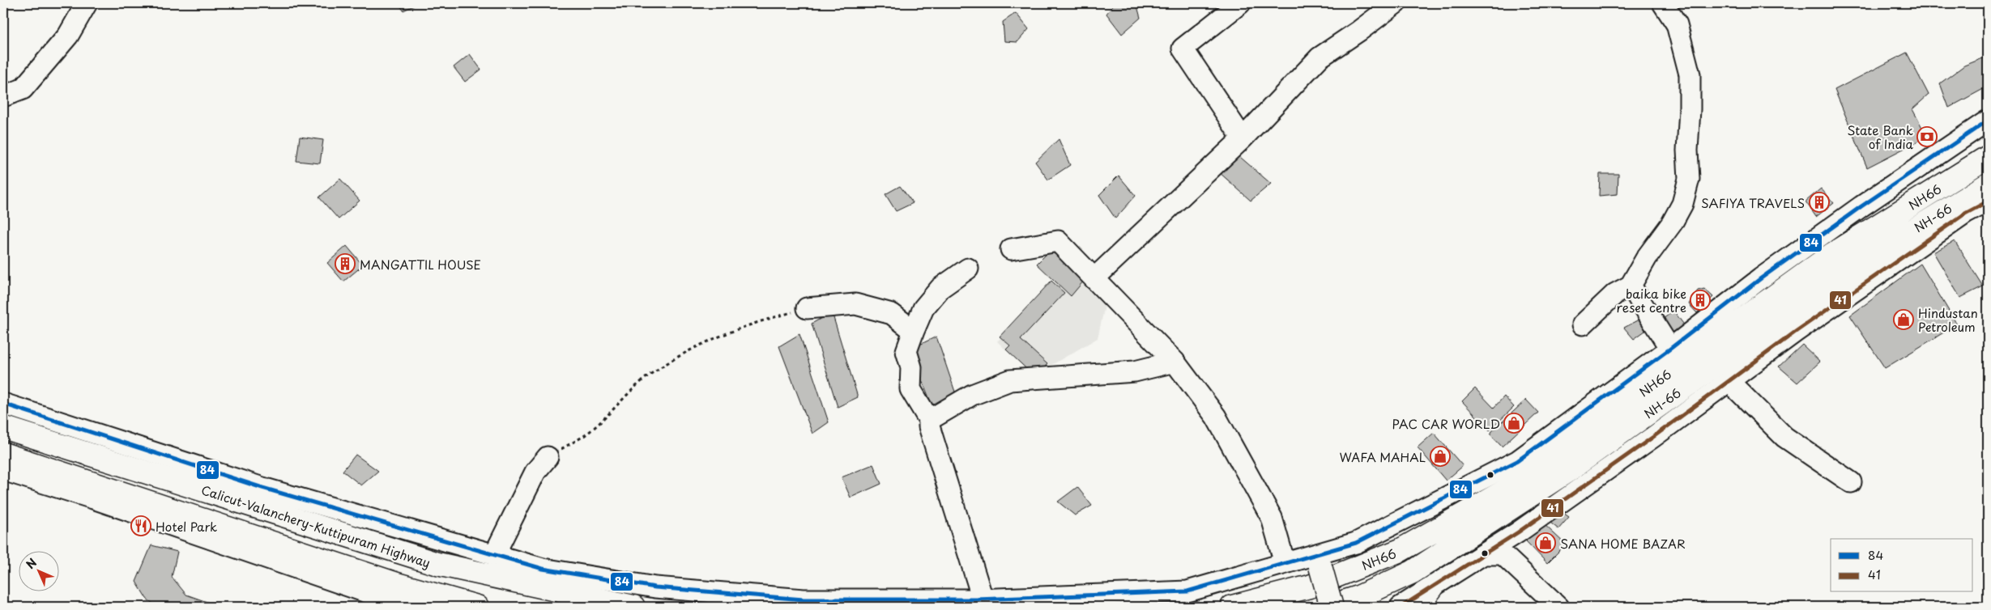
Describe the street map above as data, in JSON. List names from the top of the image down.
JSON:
{
  "streets": {
    "main road": ["NH66", "NH-66", "Calicut-Valanchery-Kuttipuram Highway"]
  },
  "places": {
    "bank": ["State Bank of India"],
    "building": ["SAFIYA TRAVELS", "MANGATTIL HOUSE", "baika bike reset centre"],
    "shop": [
      "Hindustan Petroleum",
      "PAC CAR WORLD",
      "WAFA MAHAL",
      "SANA HOME BAZAR"
    ],
    "restaurant": ["Hotel Park"]
  },
  "lines": ["transit line 84", "transit line 41"],
  "legend": ["84", "41"],
  "north": "top left"
}
